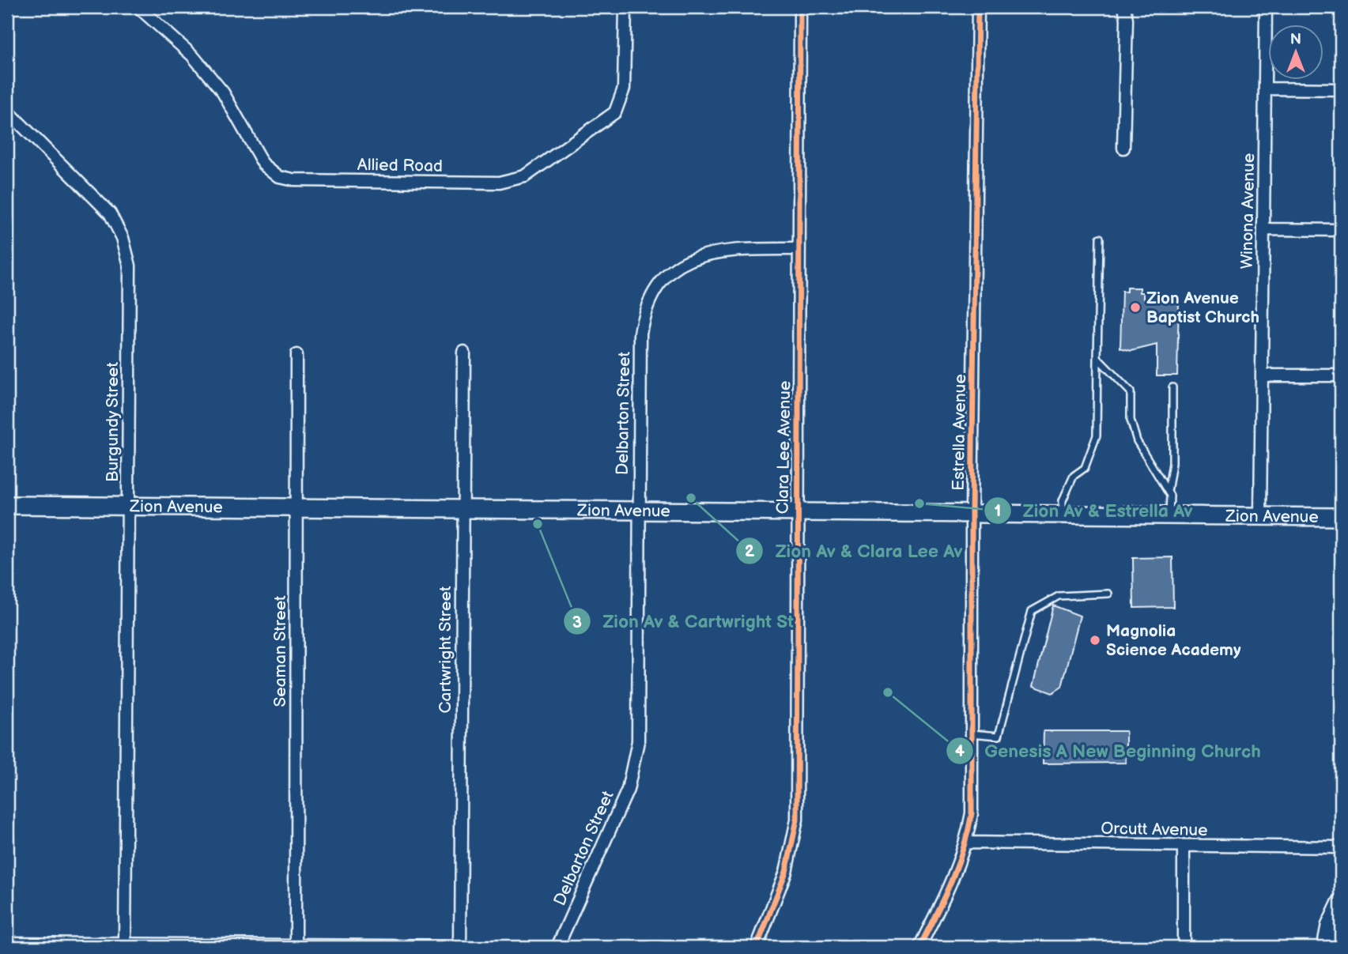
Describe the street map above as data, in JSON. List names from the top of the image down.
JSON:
{
  "streets": {
    "main road": ["Zion Avenue"],
    "street": [
      "Allied Road",
      "Winona Avenue",
      "Delbarton Street",
      "Burgundy Street",
      "Estrella Avenue",
      "Clara Lee Avenue",
      "Cartwright Street",
      "Seaman Street",
      "Orcutt Avenue"
    ]
  },
  "crossings": [
    ["Winona Avenue", "Zion Avenue"],
    ["Delbarton Street", "Clara Lee Avenue"],
    ["Delbarton Street", "Zion Avenue"],
    ["Burgundy Street", "Zion Avenue"],
    ["Estrella Avenue", "Zion Avenue"],
    ["Estrella Avenue", "Orcutt Avenue"],
    ["Clara Lee Avenue", "Zion Avenue"],
    ["Zion Avenue", "Cartwright Street"],
    ["Zion Avenue", "Seaman Street"]
  ],
  "places": [
    "Zion Avenue Baptist Church",
    "Zion Av & Clara Lee Av",
    "Zion Av & Estrella Av",
    "Zion Av & Cartwright St",
    "Magnolia Science Academy",
    "Genesis A New Beginning Church"
  ],
  "north": "top"
}
